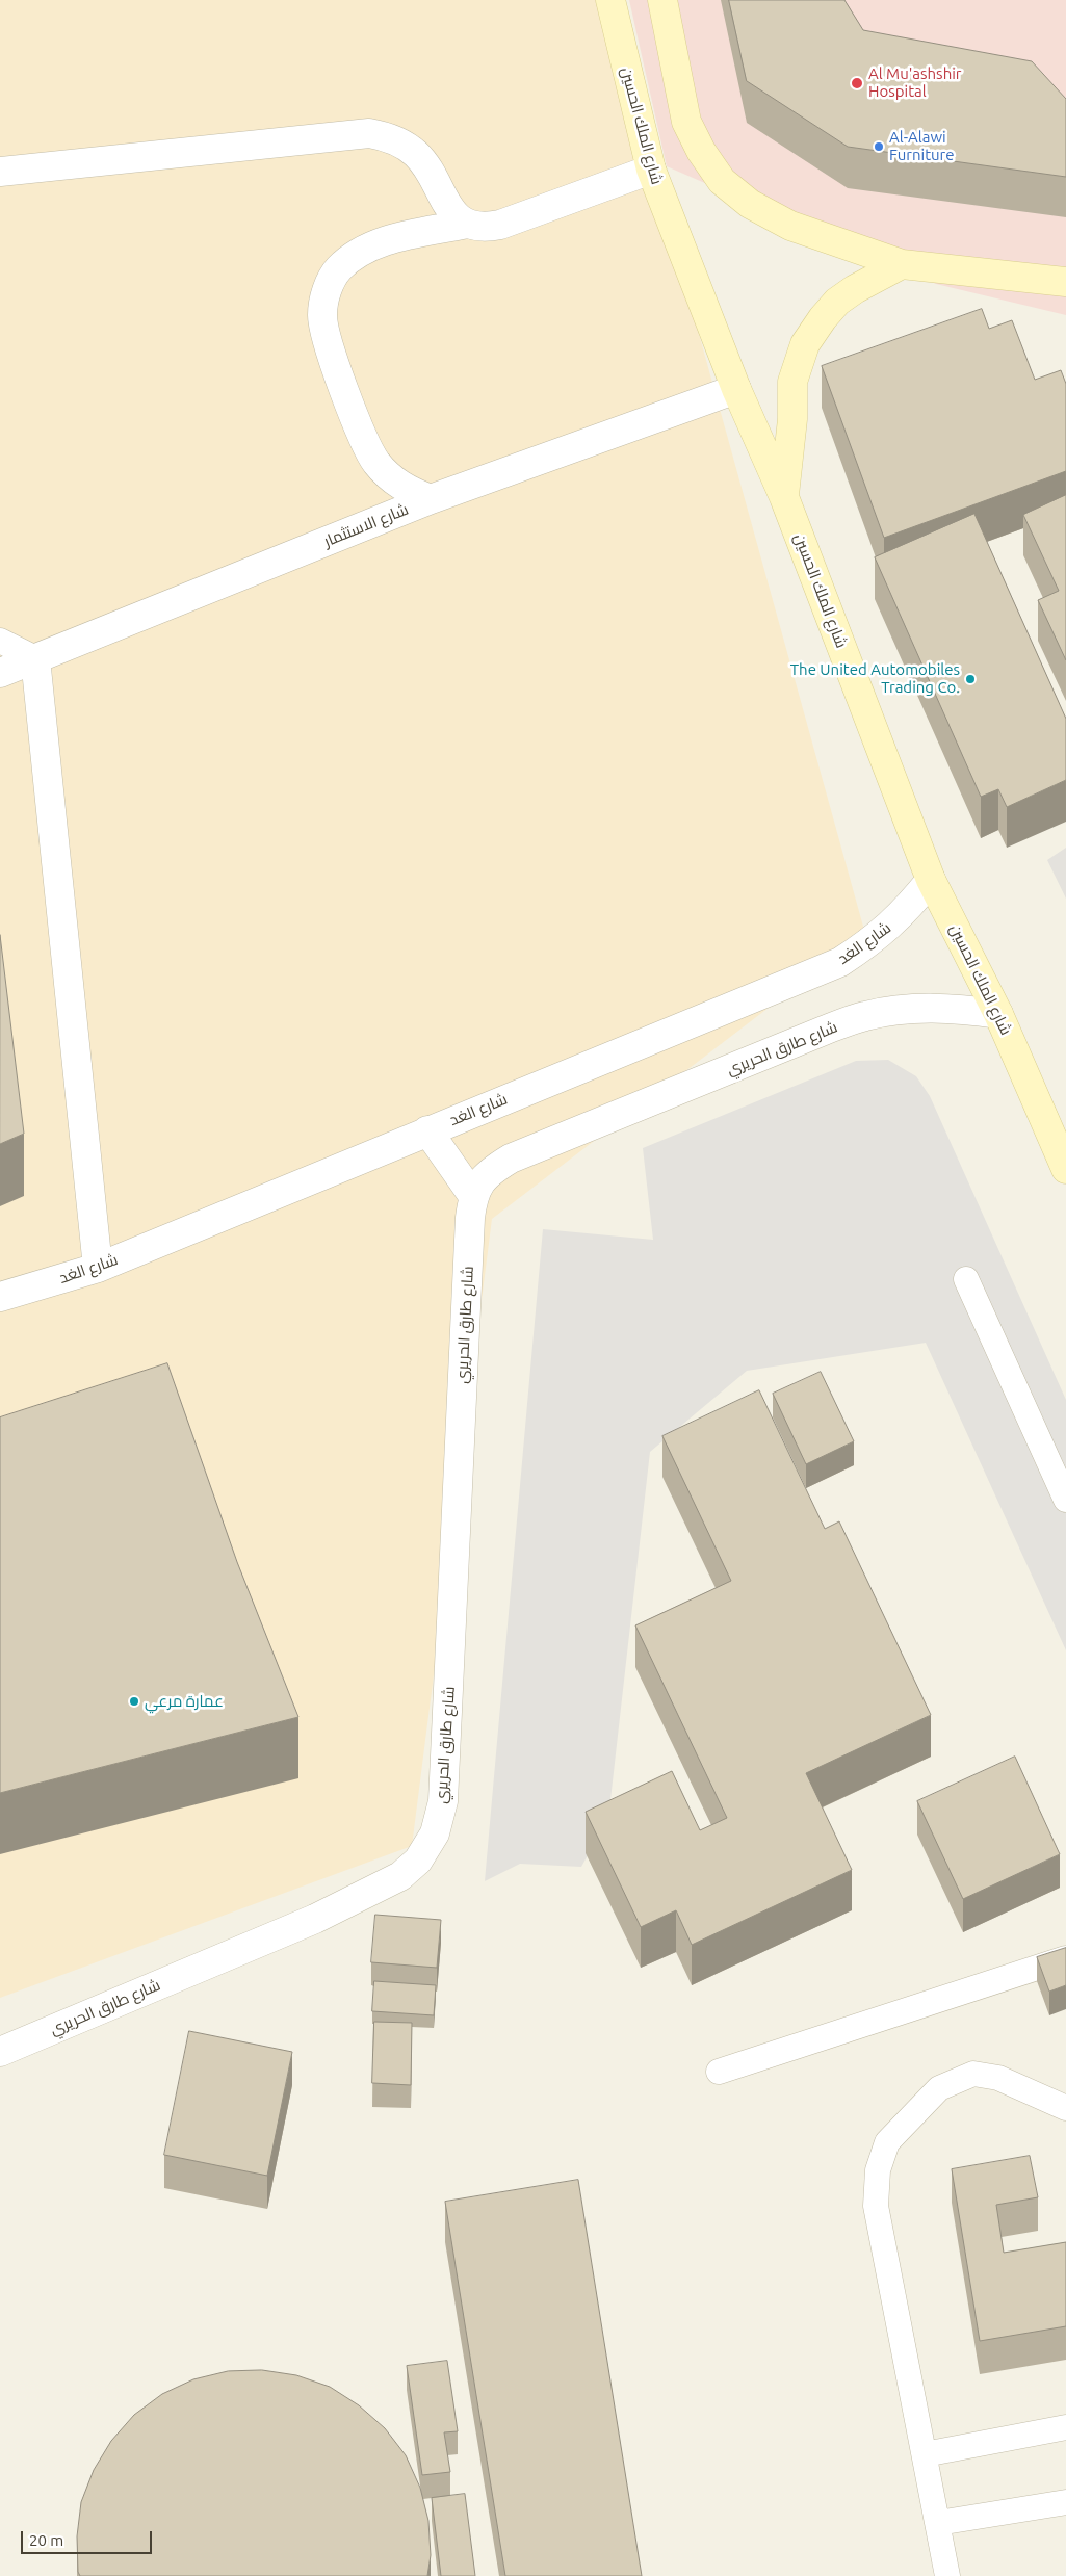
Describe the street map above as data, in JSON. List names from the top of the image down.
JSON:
{
  "streets": {
    "main road": ["شارع الملك الحسين"],
    "street": ["شارع الاستثمار", "شارع الغد", "شارع طارق الحريري"]
  },
  "crossings": [
    ["شارع الملك الحسين", "شارع الاستثمار"],
    ["شارع الملك الحسين", "شارع الغد"],
    ["شارع الملك الحسين", "شارع طارق الحريري"]
  ],
  "places": [
    "Al Mu'ashshir Hospital",
    "Al-Alawi Furniture",
    "The United Automobiles Trading Co.",
    "عمارة مرعي"
  ],
  "scale_bar": "20 m"
}
